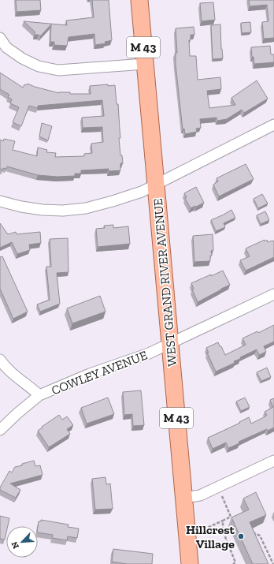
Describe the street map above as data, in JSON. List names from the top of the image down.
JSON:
{
  "streets": {
    "main road": ["M 43", "WEST GRAND RIVER AVENUE"],
    "street": ["COWLEY AVENUE"]
  },
  "crossings": [
    ["WEST GRAND RIVER AVENUE", "COWLEY AVENUE"]
  ],
  "places": ["Hillcrest Village"],
  "north": "bottom left"
}
